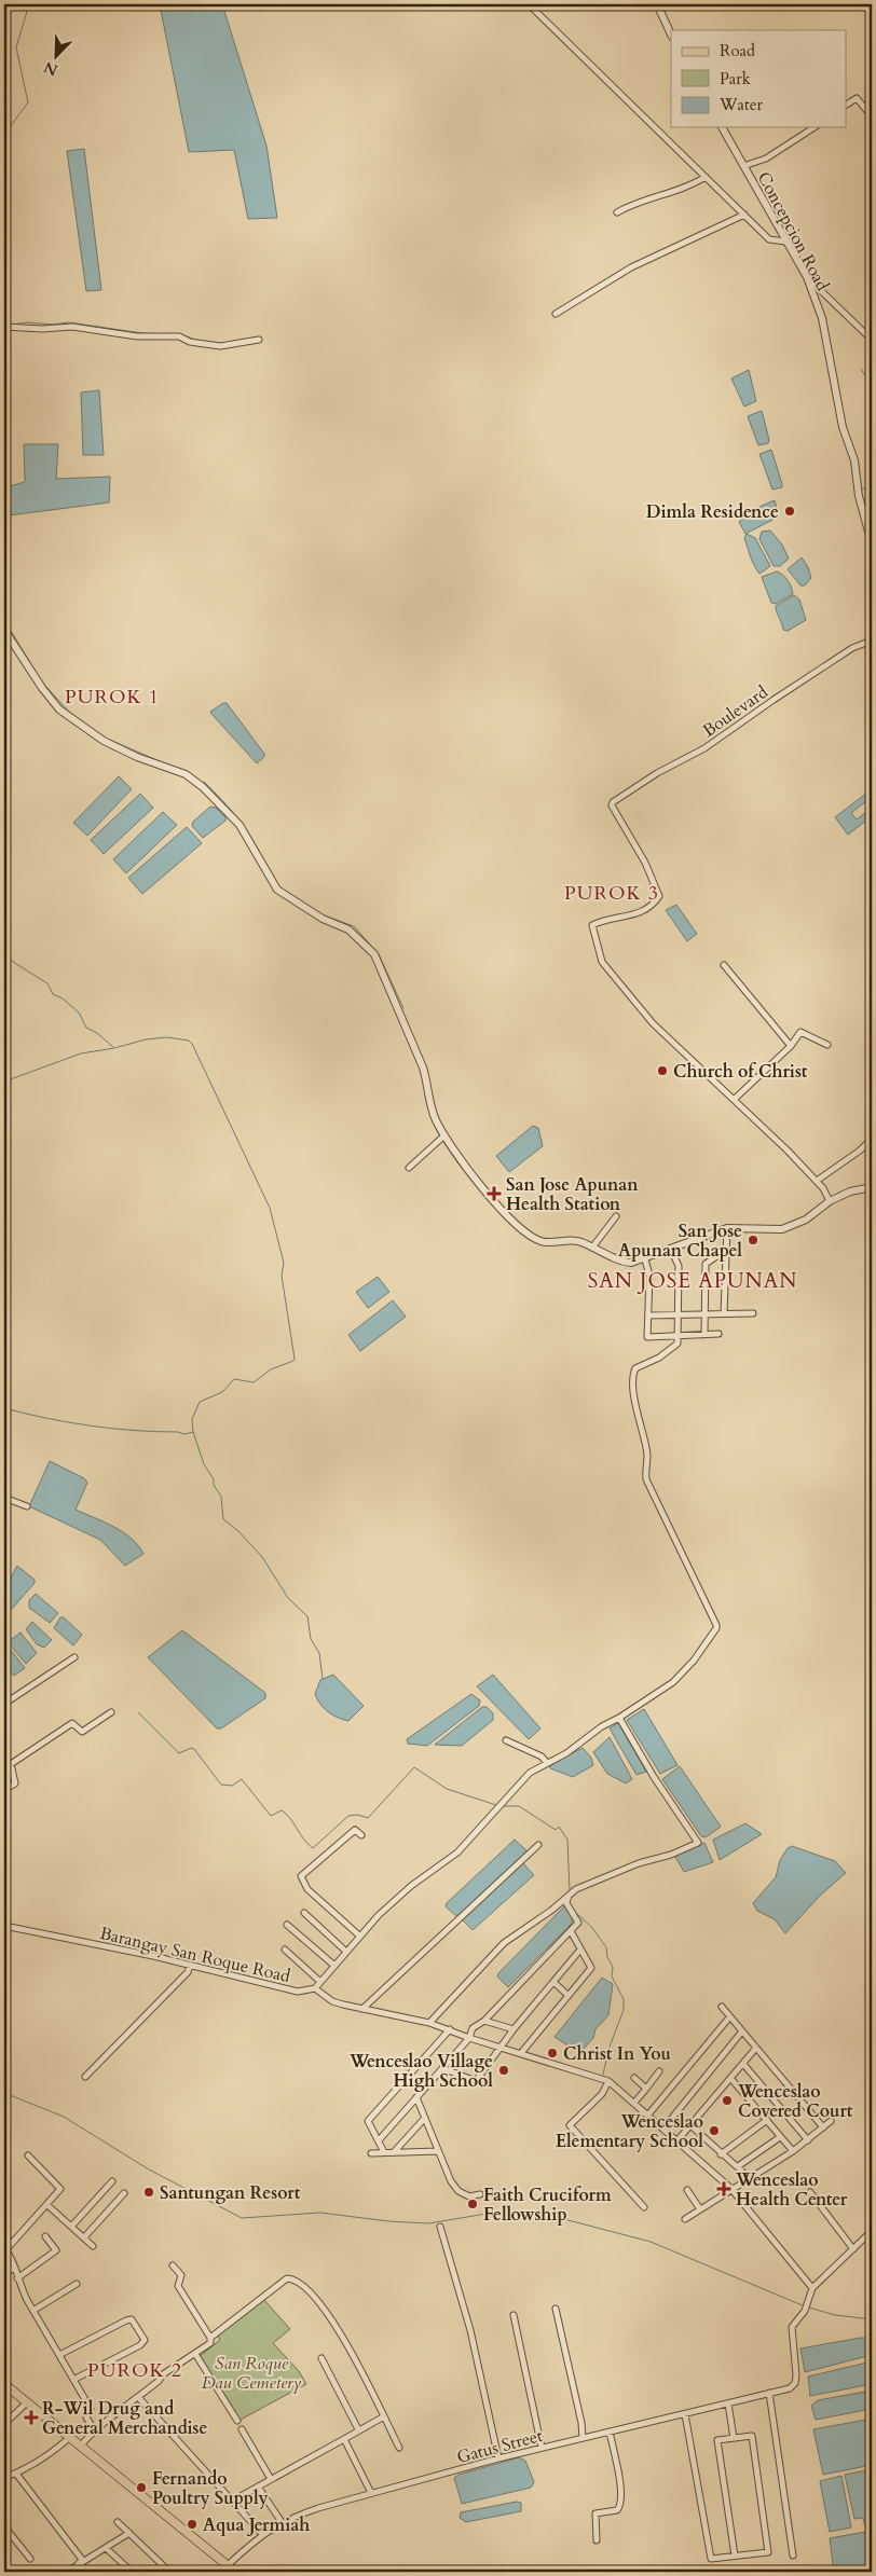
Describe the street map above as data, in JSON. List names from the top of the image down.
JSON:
{
  "streets": {
    "street": [
      "Concepcion Road",
      "Boulevard",
      "Barangay San Roque Road",
      "Gatus Street"
    ]
  },
  "districts": [
    "PUROK 1",
    "PUROK 3",
    "SAN JOSE APUNAN",
    "PUROK 2"
  ],
  "parks": ["San Roque Dau Cemetery"],
  "places": {
    "other": [
      "Dimla Residence",
      "Church of Christ",
      "San Jose Apunan Chapel",
      "Christ In You",
      "Wenceslao Village High School",
      "Wenceslao Covered Court",
      "Wenceslao Elementary School",
      "Santungan Resort",
      "Faith Cruciform Fellowship",
      "Fernando Poultry Supply",
      "Aqua Jermiah"
    ],
    "health": ["San Jose Apunan Health Station", "Wenceslao Health Center", "R-Wil Drug and General Merchandise"]
  },
  "legend": ["Road", "Park", "Water"],
  "north": "bottom left"
}
